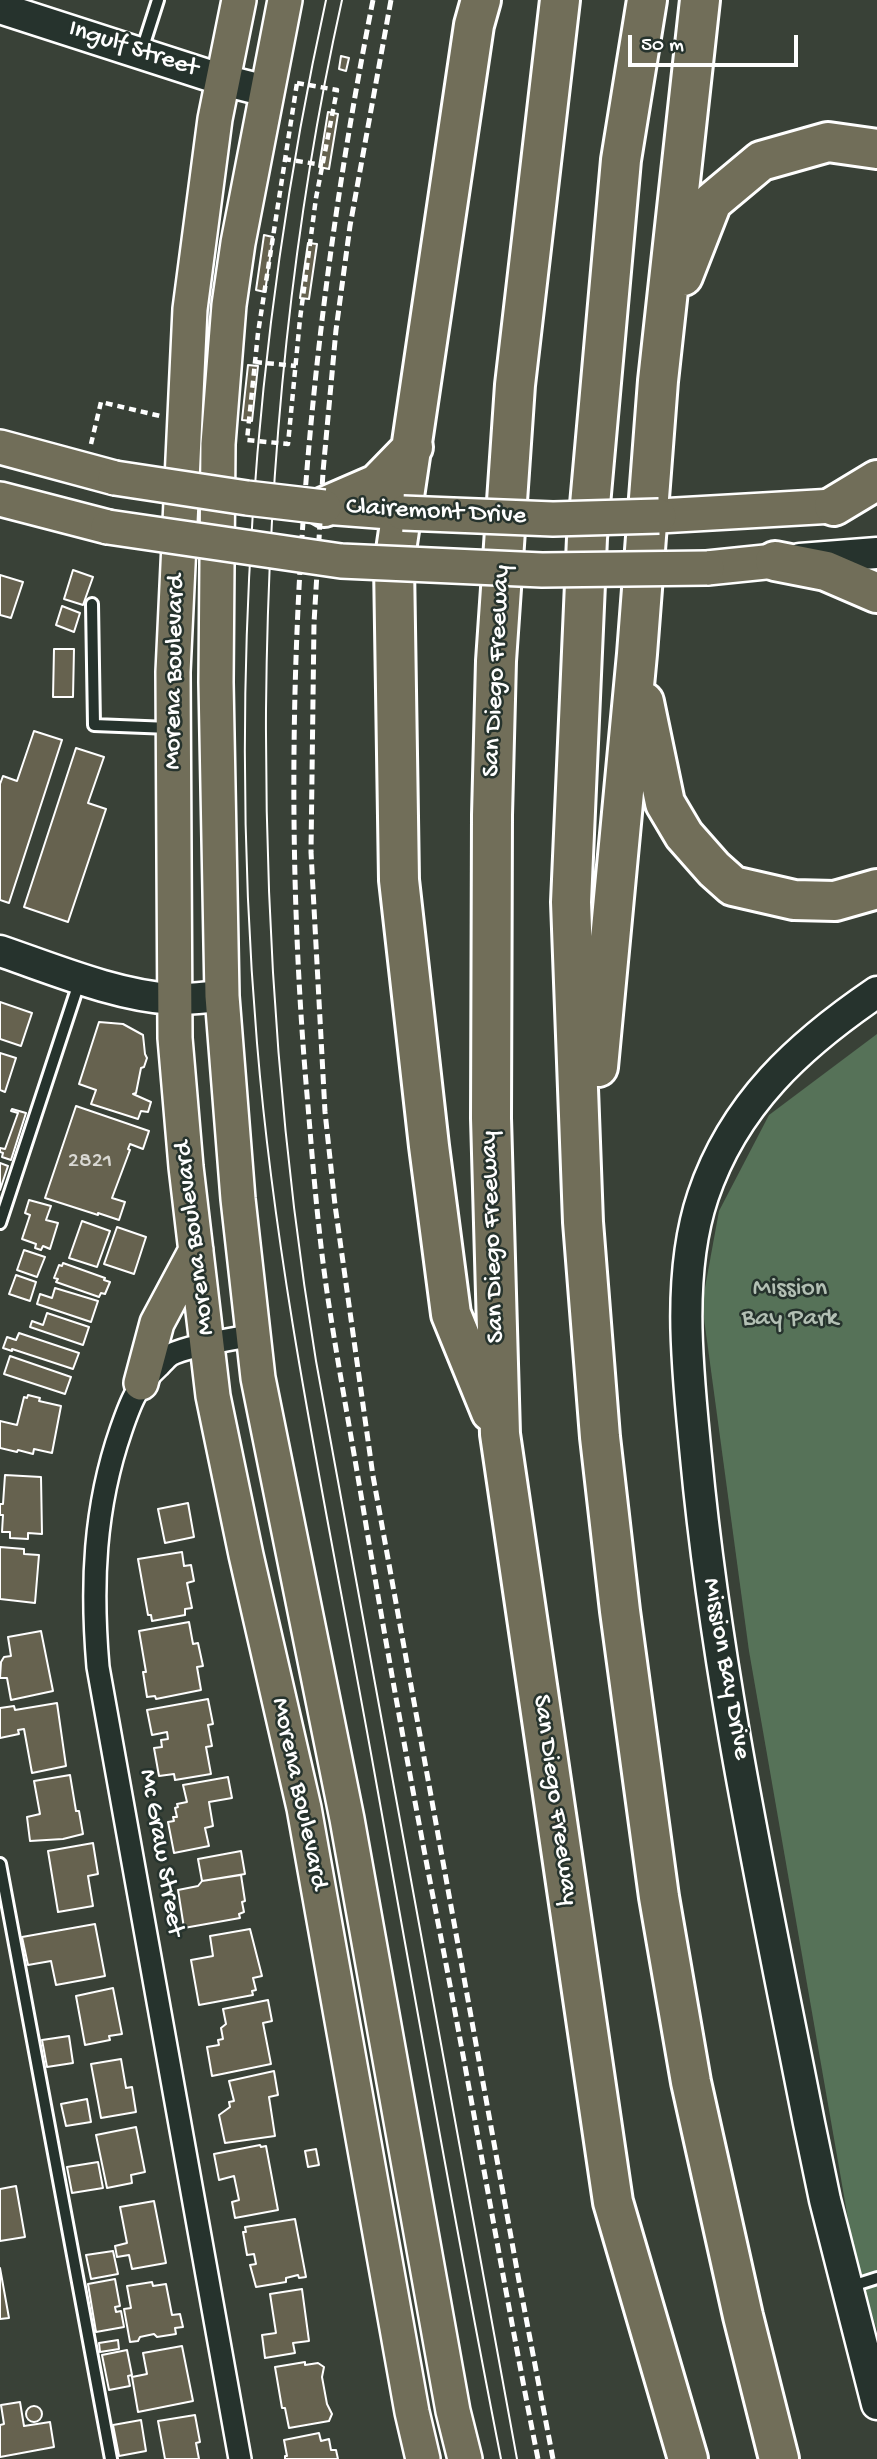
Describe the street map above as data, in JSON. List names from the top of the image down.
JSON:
{
  "streets": {
    "highway": ["San Diego Freeway"],
    "main road": [
      "Ingulf Street",
      "Clairemont Drive",
      "Morena Boulevard",
      "Mission Bay Drive"
    ],
    "street": ["Mc Graw Street"]
  },
  "crossings": [
    ["Ingulf Street", "Morena Boulevard"],
    ["Morena Boulevard", "Mc Graw Street"]
  ],
  "parks": ["Mission Bay Park"],
  "house_numbers": ["2821"],
  "scale_bar": "50 m"
}
